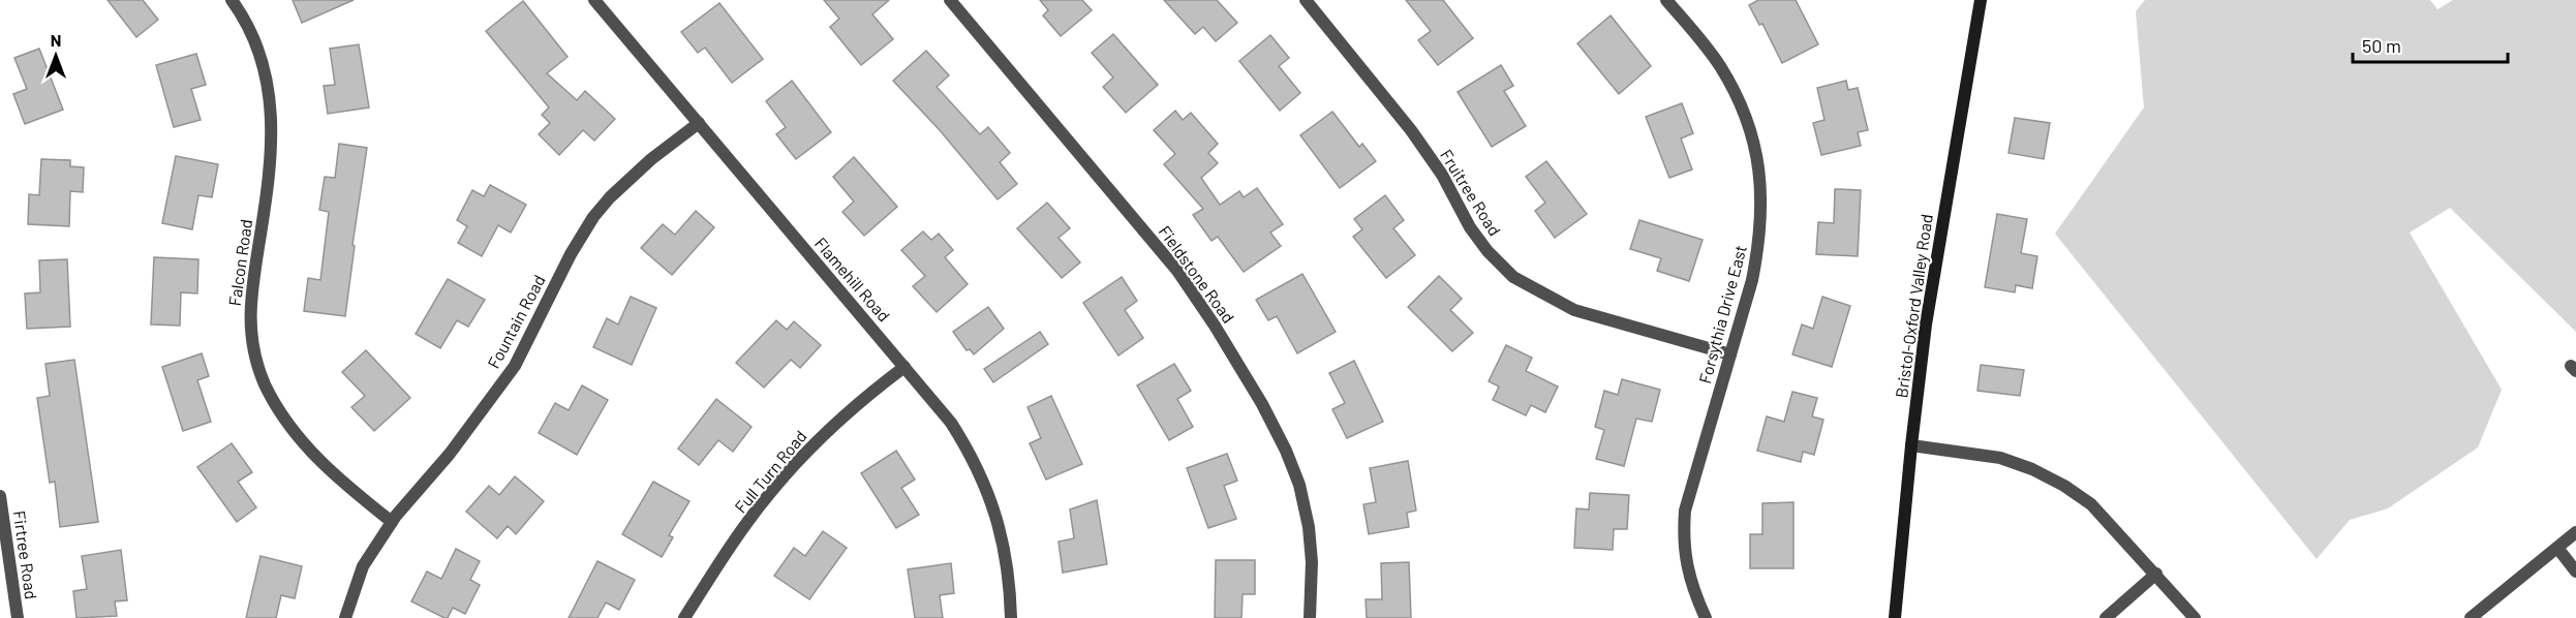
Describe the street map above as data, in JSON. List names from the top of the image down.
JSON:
{
  "streets": {
    "main road": ["Bristol-Oxford Valley Road"],
    "street": [
      "Fruitree Road",
      "Falcon Road",
      "Fieldstone Road",
      "Flamehill Road",
      "Forsythia Drive East",
      "Fountain Road",
      "Full Turn Road",
      "Firtree Road"
    ]
  },
  "crossings": [
    ["Fruitree Road", "Forsythia Drive East"],
    ["Falcon Road", "Fountain Road"],
    ["Flamehill Road", "Fountain Road"],
    ["Flamehill Road", "Full Turn Road"]
  ],
  "scale_bar": "50 m",
  "north": "top"
}
